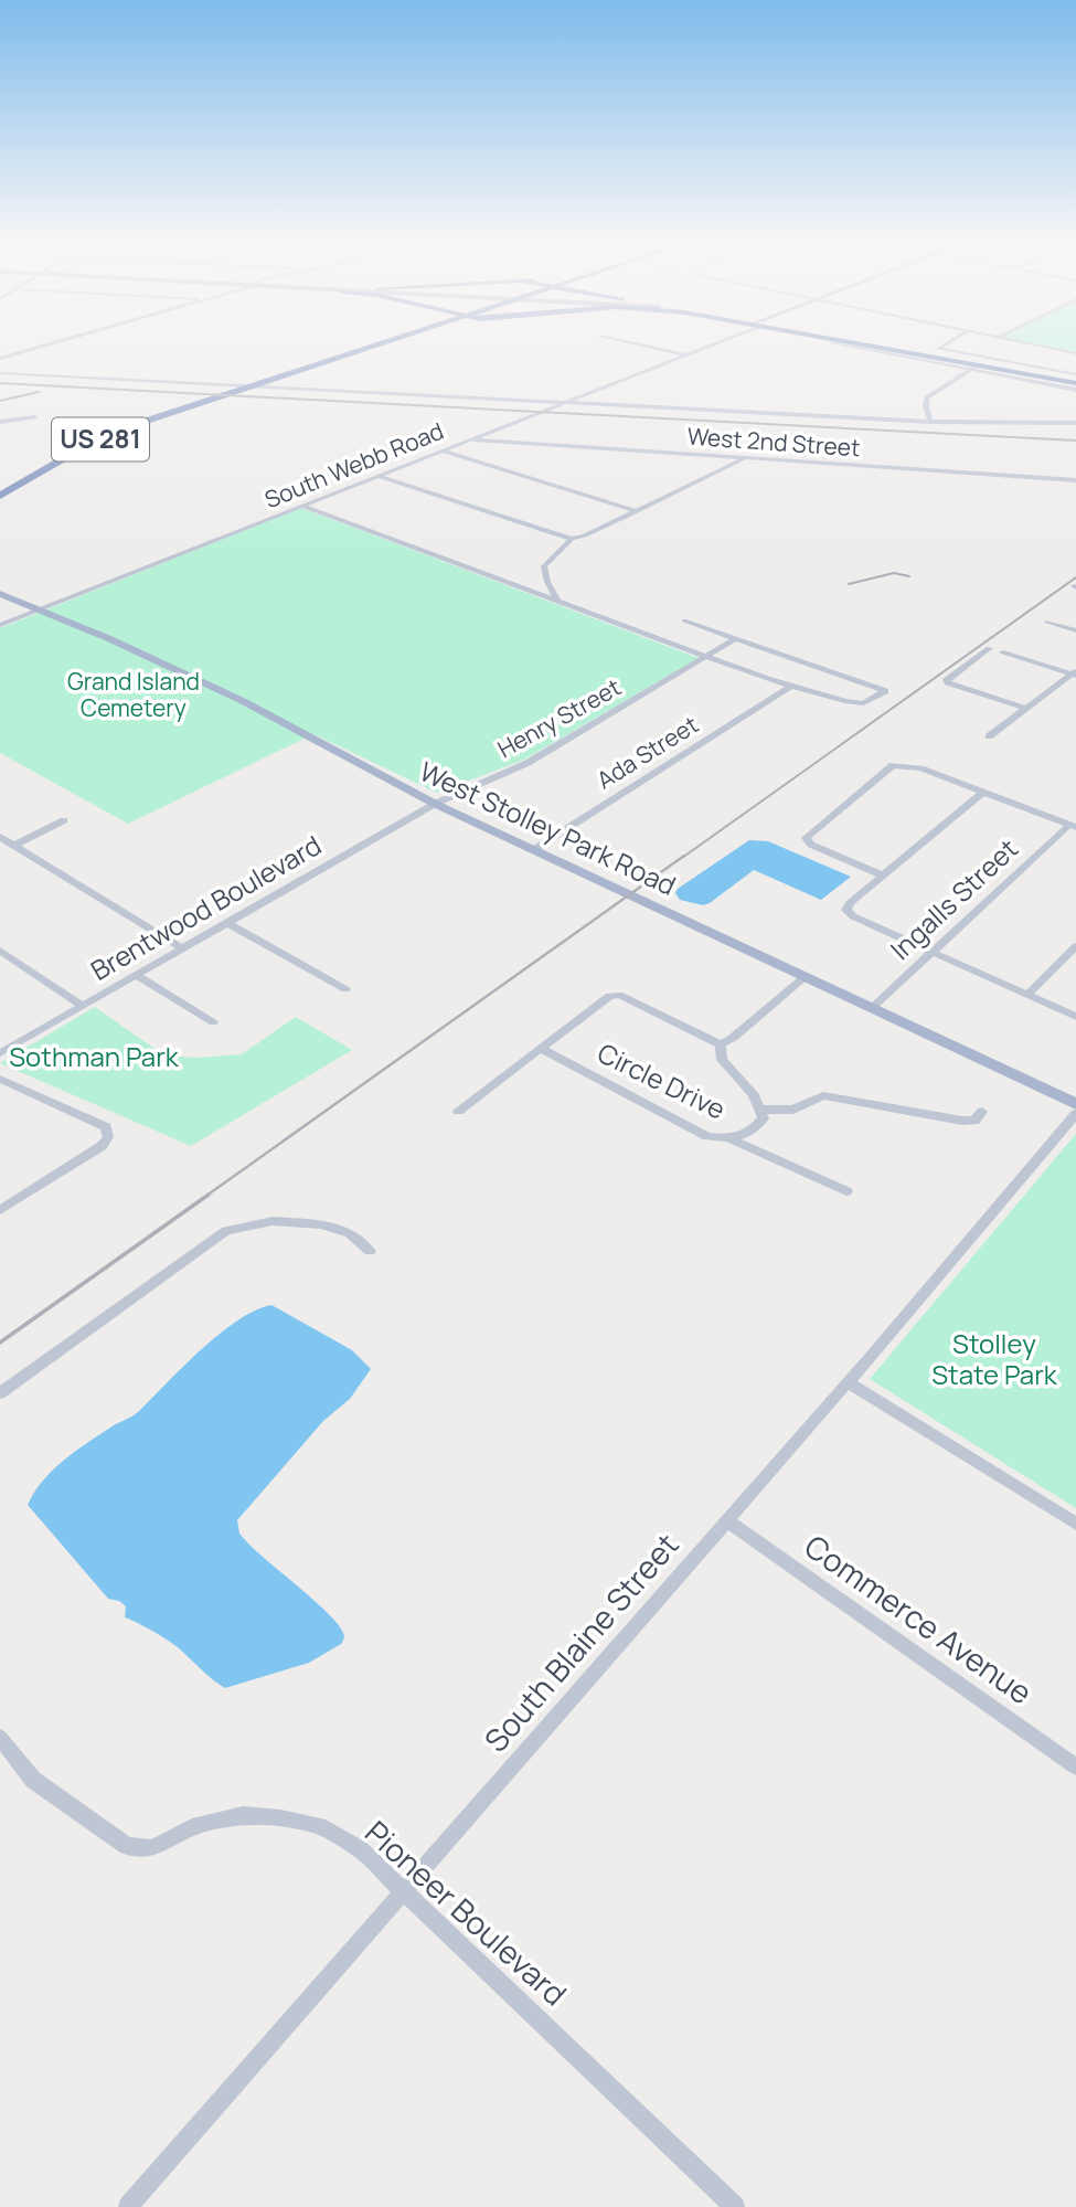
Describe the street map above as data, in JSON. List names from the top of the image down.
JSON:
{
  "streets": {
    "highway": ["US 281"],
    "main road": ["West Stolley Park Road"],
    "street": [
      "West 2nd Street",
      "South Webb Road",
      "Henry Street",
      "Ada Street",
      "Ingalls Street",
      "Brentwood Boulevard",
      "Circle Drive",
      "Commerce Avenue",
      "South Blaine Street",
      "Pioneer Boulevard"
    ]
  },
  "crossings": [
    ["West 2nd Street", "South Webb Road"],
    ["South Webb Road", "West Stolley Park Road"],
    ["Henry Street", "West Stolley Park Road"],
    ["Henry Street", "Brentwood Boulevard"],
    ["Ada Street", "West Stolley Park Road"],
    ["West Stolley Park Road", "Ingalls Street"],
    ["West Stolley Park Road", "Brentwood Boulevard"],
    ["Commerce Avenue", "South Blaine Street"],
    ["South Blaine Street", "Pioneer Boulevard"]
  ],
  "parks": ["Grand Island Cemetery", "Sothman Park", "Stolley State Park"]
}
